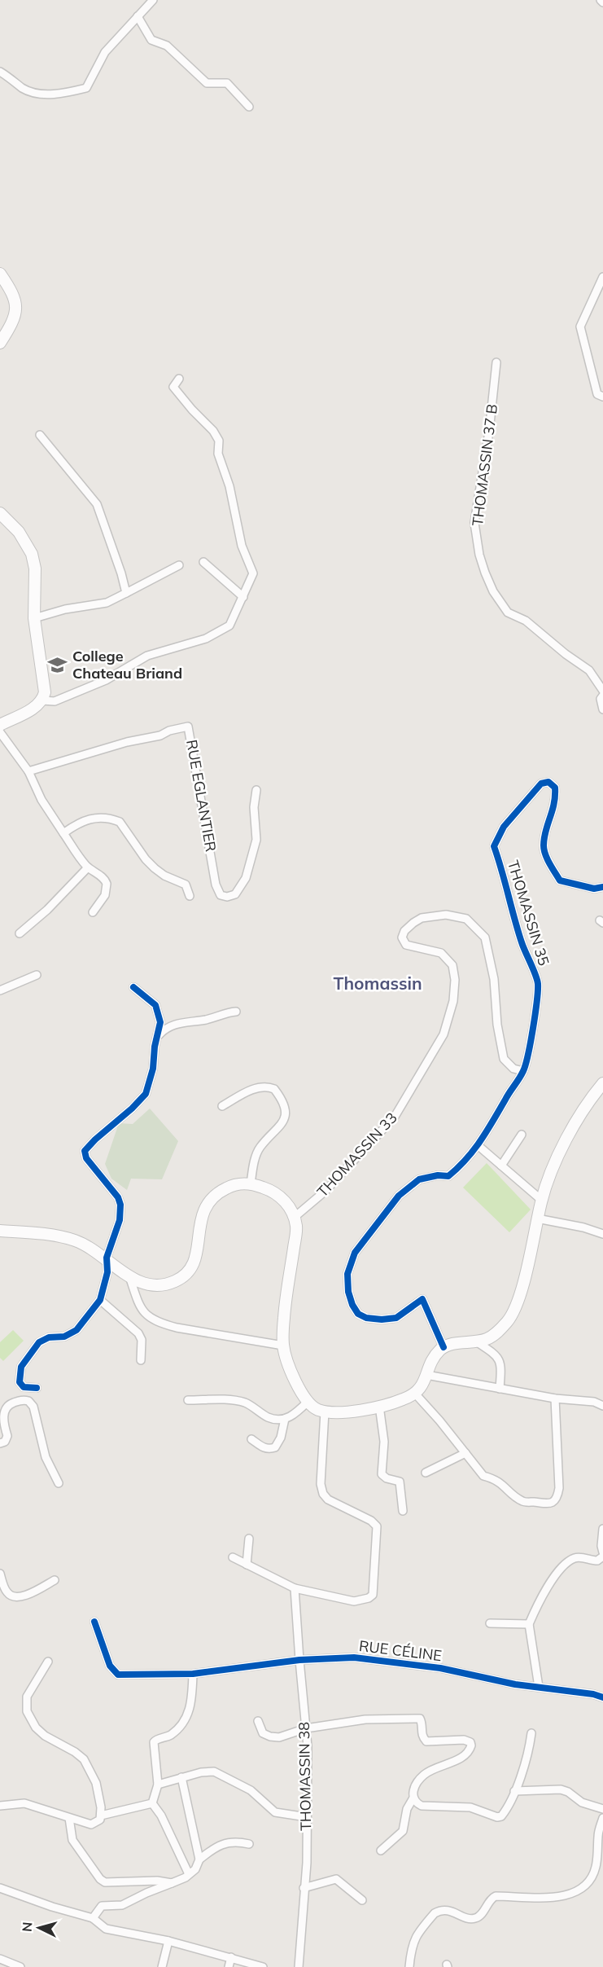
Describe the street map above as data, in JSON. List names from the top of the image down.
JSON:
{
  "streets": {
    "street": [
      "THOMASSIN 37 B",
      "RUE EGLANTIER",
      "THOMASSIN 35",
      "THOMASSIN 33",
      "RUE CÉLINE",
      "THOMASSIN 38"
    ]
  },
  "crossings": [
    ["THOMASSIN 35", "THOMASSIN 33"],
    ["RUE CÉLINE", "THOMASSIN 38"]
  ],
  "districts": ["Thomassin"],
  "places": {
    "school or university": ["College Chateau Briand"]
  },
  "north": "left"
}
